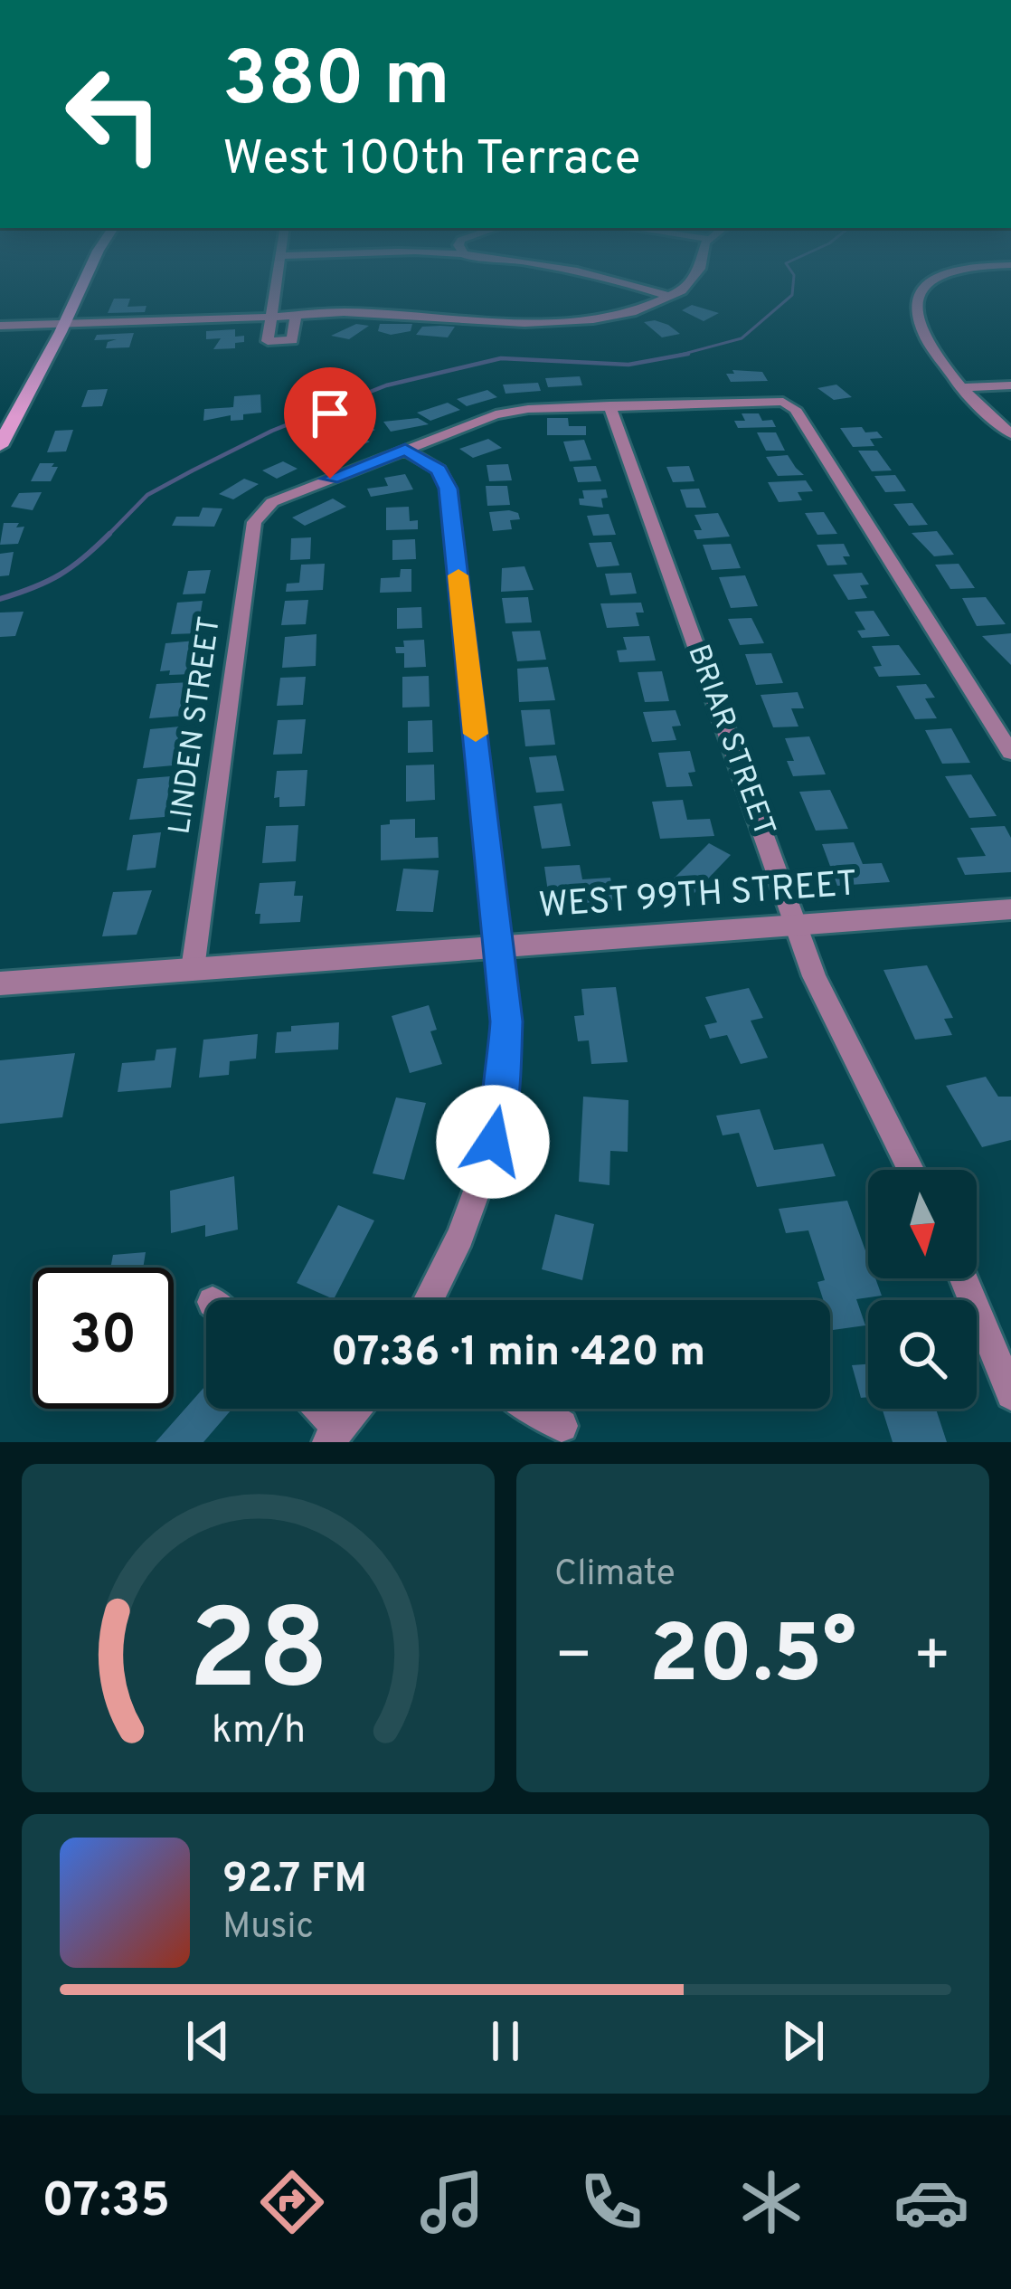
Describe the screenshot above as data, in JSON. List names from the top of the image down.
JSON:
{
  "streets": {
    "street": ["LINDEN STREET", "BRIAR STREET", "WEST 99TH STREET"]
  },
  "crossings": [
    ["LINDEN STREET", "WEST 99TH STREET"],
    ["BRIAR STREET", "WEST 99TH STREET"]
  ],
  "north": "bottom",
  "page": {
    "turn": ["380 m", "West 100th Terrace"],
    "limit": "30",
    "trip": "07:36 · 1 min · 420 m",
    "tile": "Climate",
    "heat": ["−", "20.5°", "+"],
    "song": ["92.7 FM", "Music"],
    "tabs": "07:35",
    "gauge": ["28", "km/h"]
  }
}
